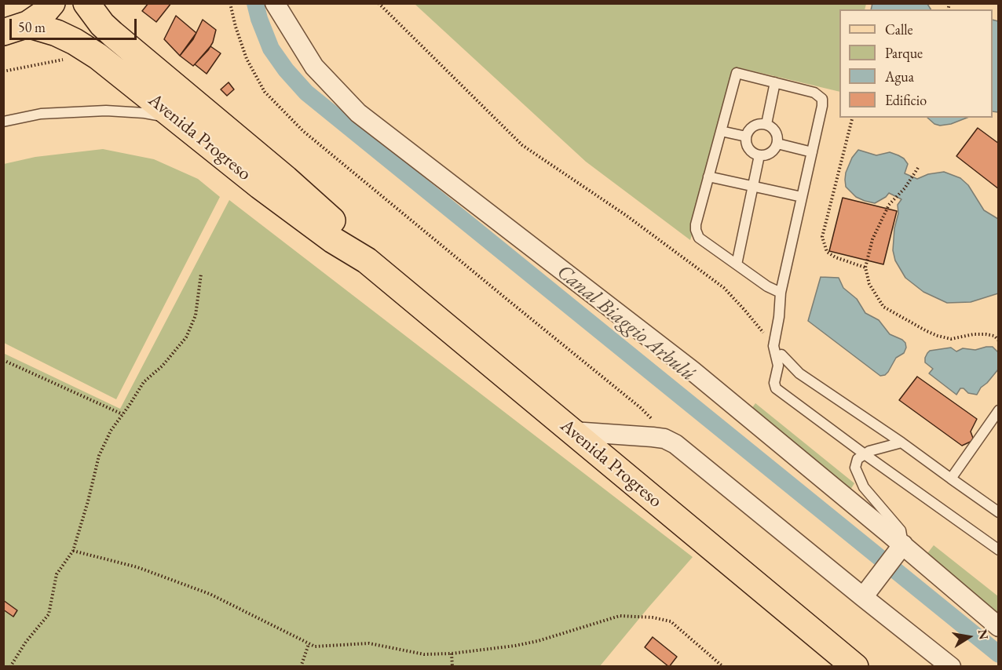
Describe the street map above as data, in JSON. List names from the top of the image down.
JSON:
{
  "streets": {
    "main road": ["Avenida Progreso"]
  },
  "water": ["Canal Biaggio Arbulú"],
  "legend": [
    "Calle",
    "Parque",
    "Agua",
    "Edificio"
  ],
  "scale_bar": "50 m",
  "north": "right"
}
